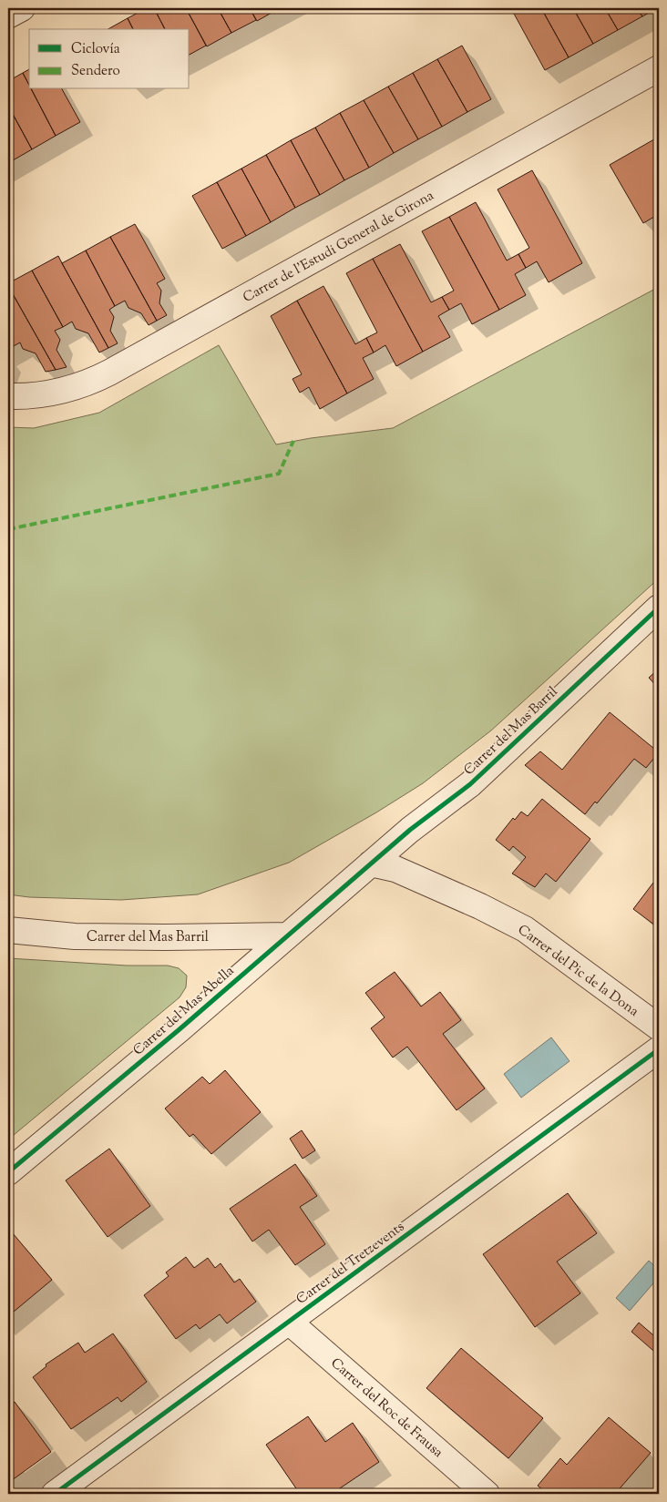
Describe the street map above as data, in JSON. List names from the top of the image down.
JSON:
{
  "streets": {
    "street": [
      "Carrer de l'Estudi General de Girona",
      "Carrer del Mas Barril",
      "Carrer del Pic de la Dona",
      "Carrer del Mas Abella",
      "Carrer del Tretzevents",
      "Carrer del Roc de Frausa"
    ]
  },
  "crossings": [
    ["Carrer del Mas Barril", "Carrer del Pic de la Dona"],
    ["Carrer del Mas Barril", "Carrer del Mas Abella"],
    ["Carrer del Pic de la Dona", "Carrer del Mas Abella"],
    ["Carrer del Tretzevents", "Carrer del Roc de Frausa"]
  ],
  "legend": ["Ciclovía", "Sendero"]
}
